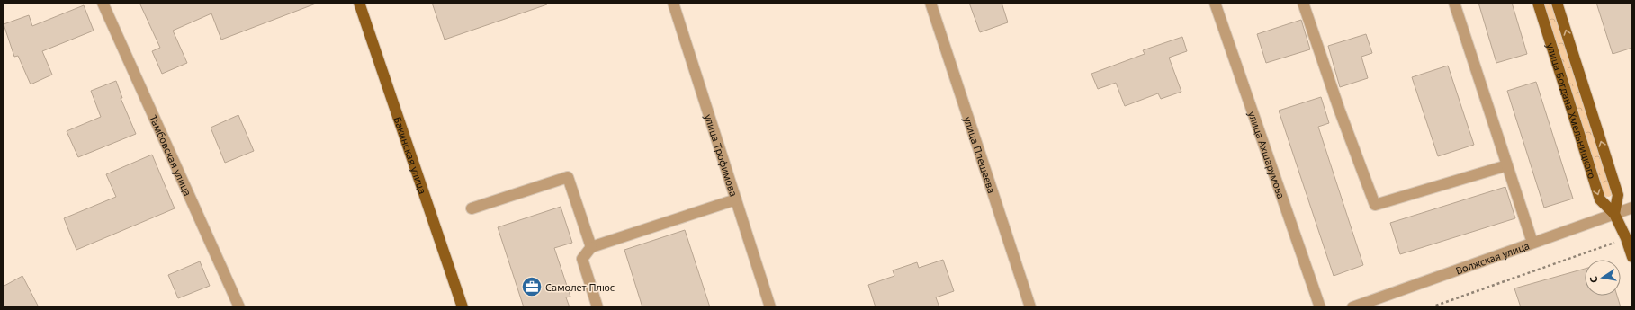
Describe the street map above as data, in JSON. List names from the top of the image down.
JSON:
{
  "streets": {
    "main road": ["улица Богдана Хмельницкого", "Бакинская улица"],
    "street": [
      "Тамбовская улица",
      "улица Плещеева",
      "улица Трофимова",
      "улица Ахшарумова",
      "Волжская улица"
    ]
  },
  "crossings": [
    ["улица Богдана Хмельницкого", "Волжская улица"]
  ],
  "places": {
    "office": ["Самолет Плюс"]
  },
  "north": "left"
}
